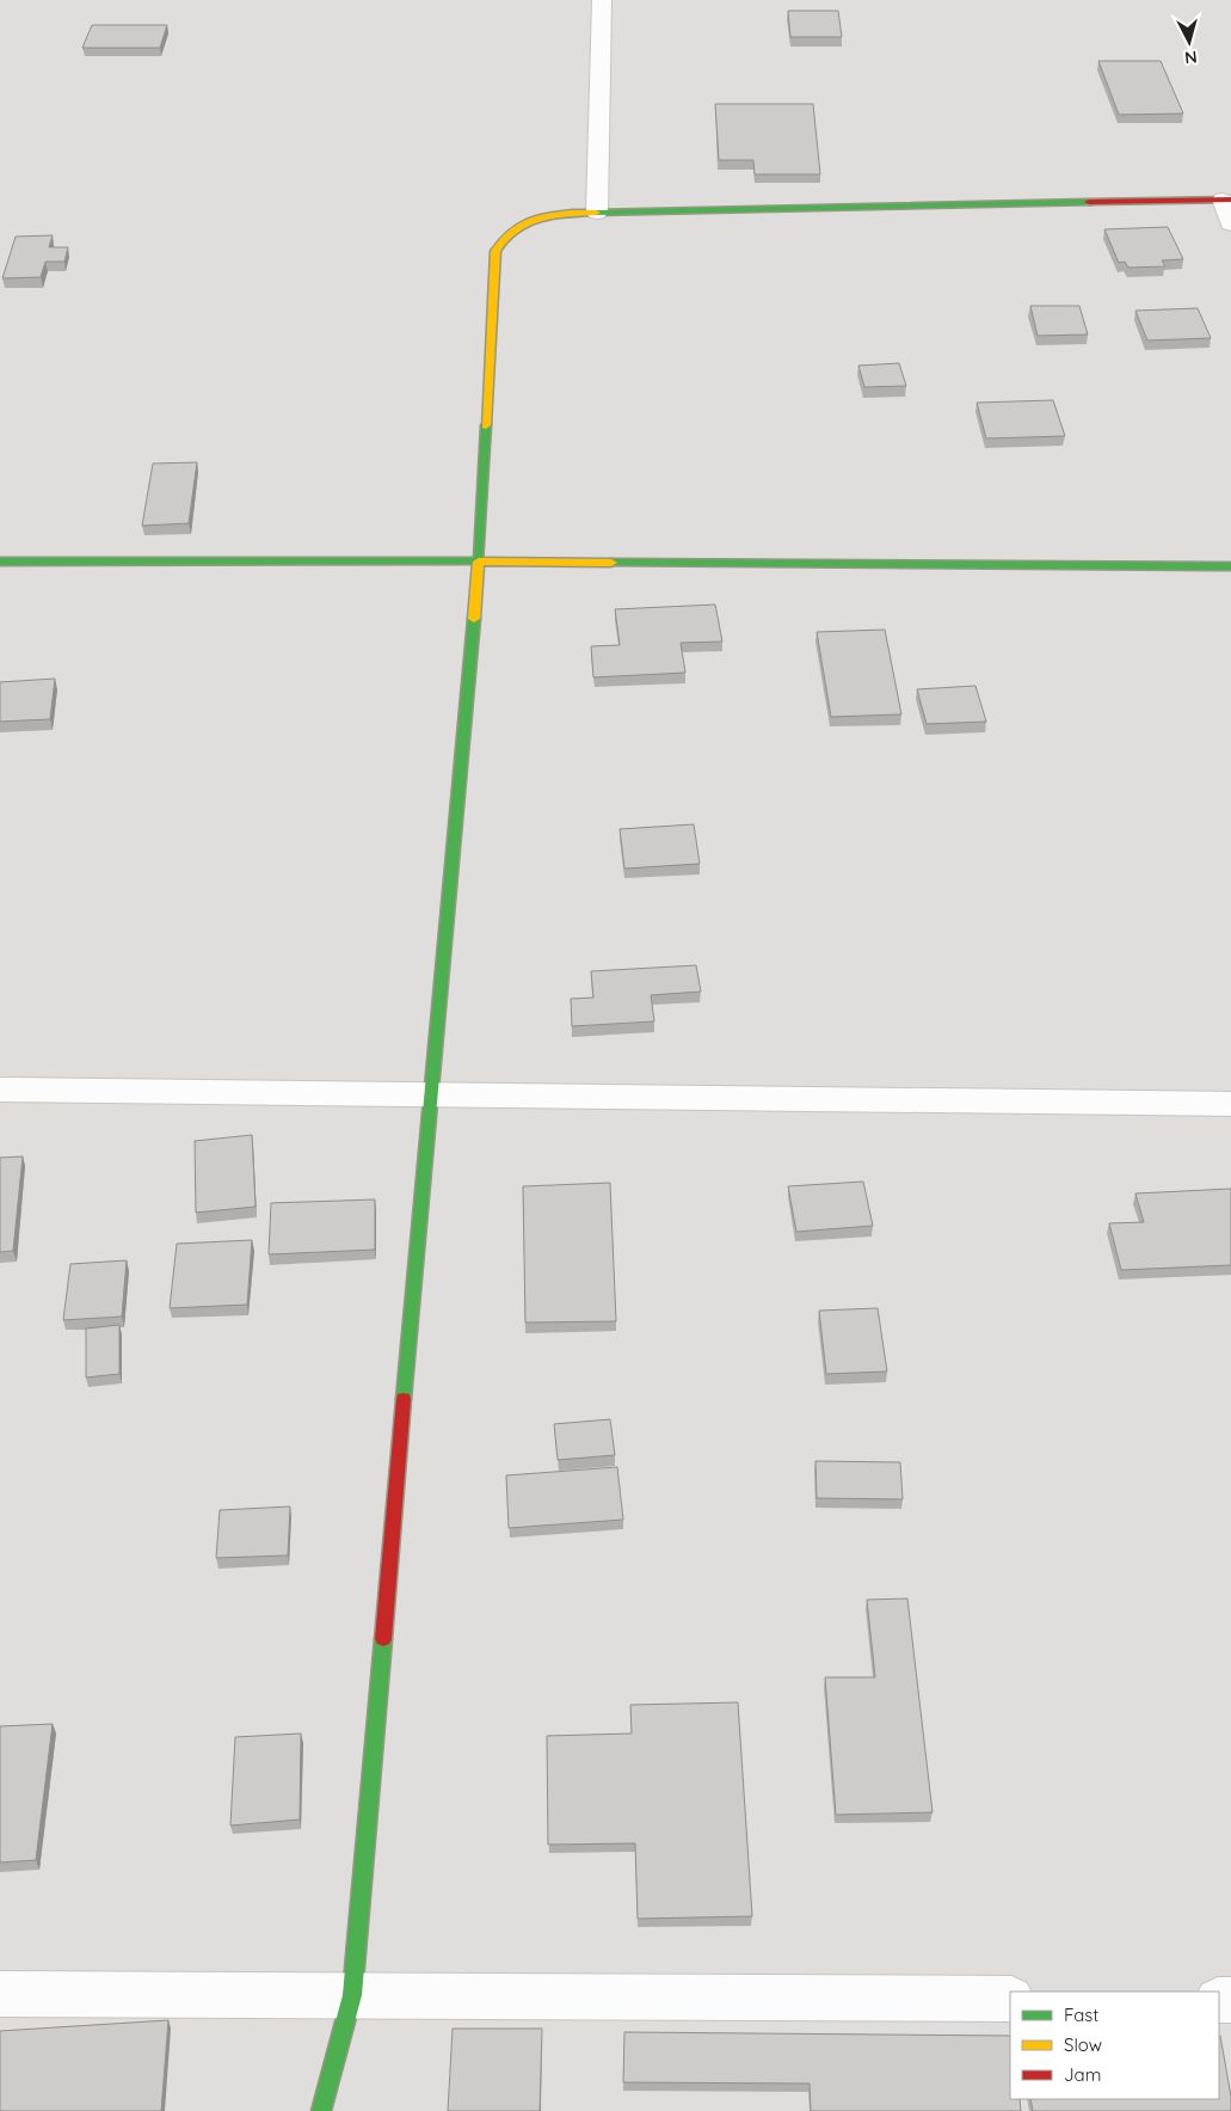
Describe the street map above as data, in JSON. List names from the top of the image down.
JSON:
{
  "legend": ["Fast", "Slow", "Jam"],
  "north": "bottom"
}
